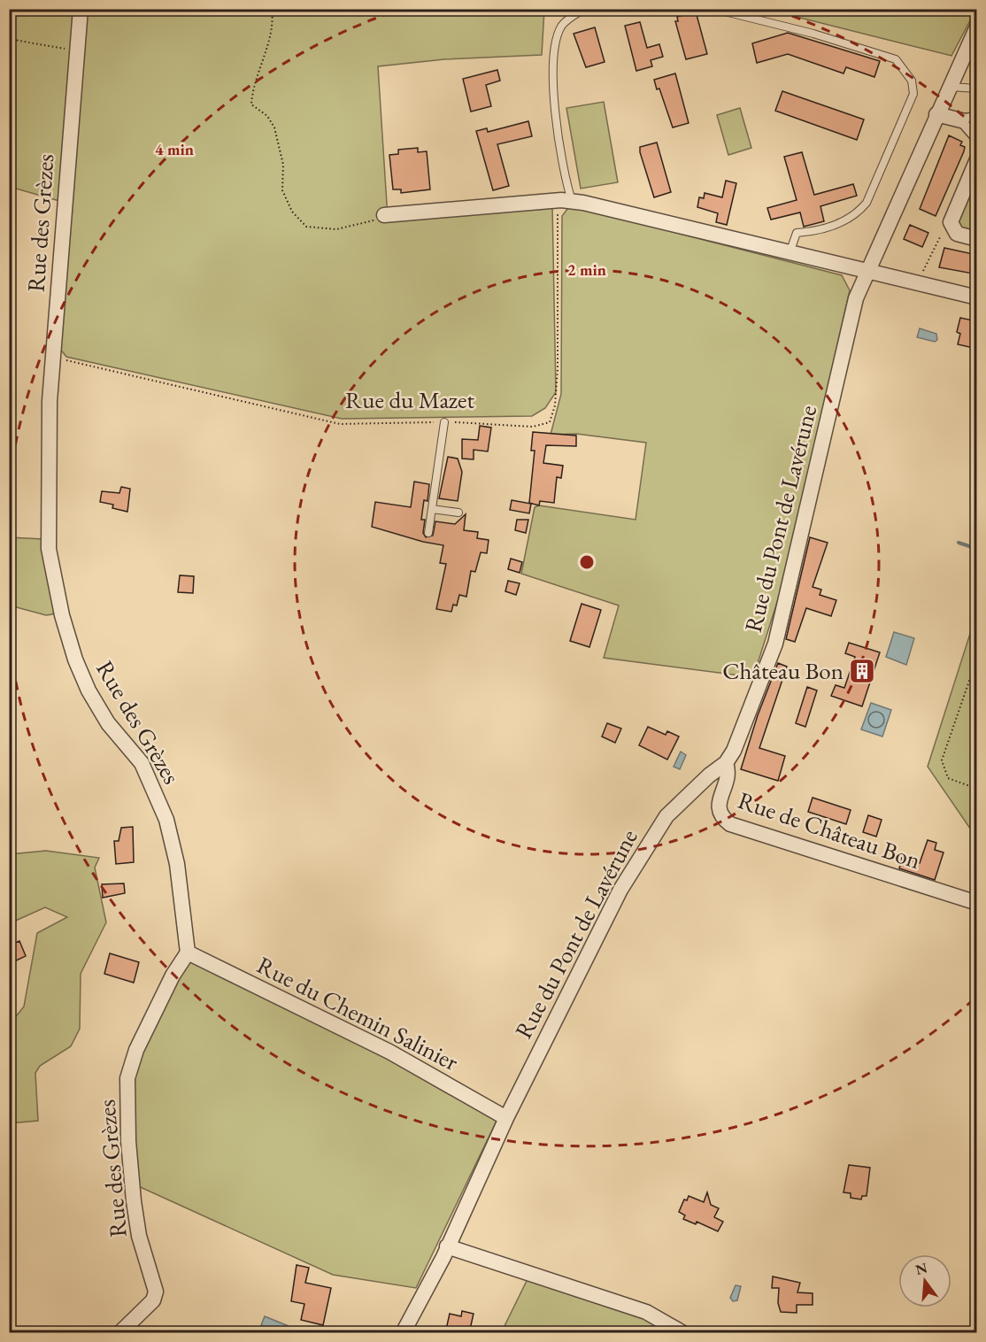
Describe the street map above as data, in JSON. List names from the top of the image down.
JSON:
{
  "streets": {
    "street": [
      "Rue des Grèzes",
      "Rue du Pont de Lavérune",
      "Rue de Château Bon",
      "Rue du Chemin Salinier"
    ],
    "path": ["Rue du Mazet"]
  },
  "crossings": [
    ["Rue des Grèzes", "Rue du Mazet"],
    ["Rue des Grèzes", "Rue du Chemin Salinier"],
    ["Rue du Pont de Lavérune", "Rue de Château Bon"],
    ["Rue du Pont de Lavérune", "Rue du Chemin Salinier"]
  ],
  "places": {
    "building": ["Château Bon"]
  },
  "north": "top",
  "rings": ["4 min", "2 min"]
}
